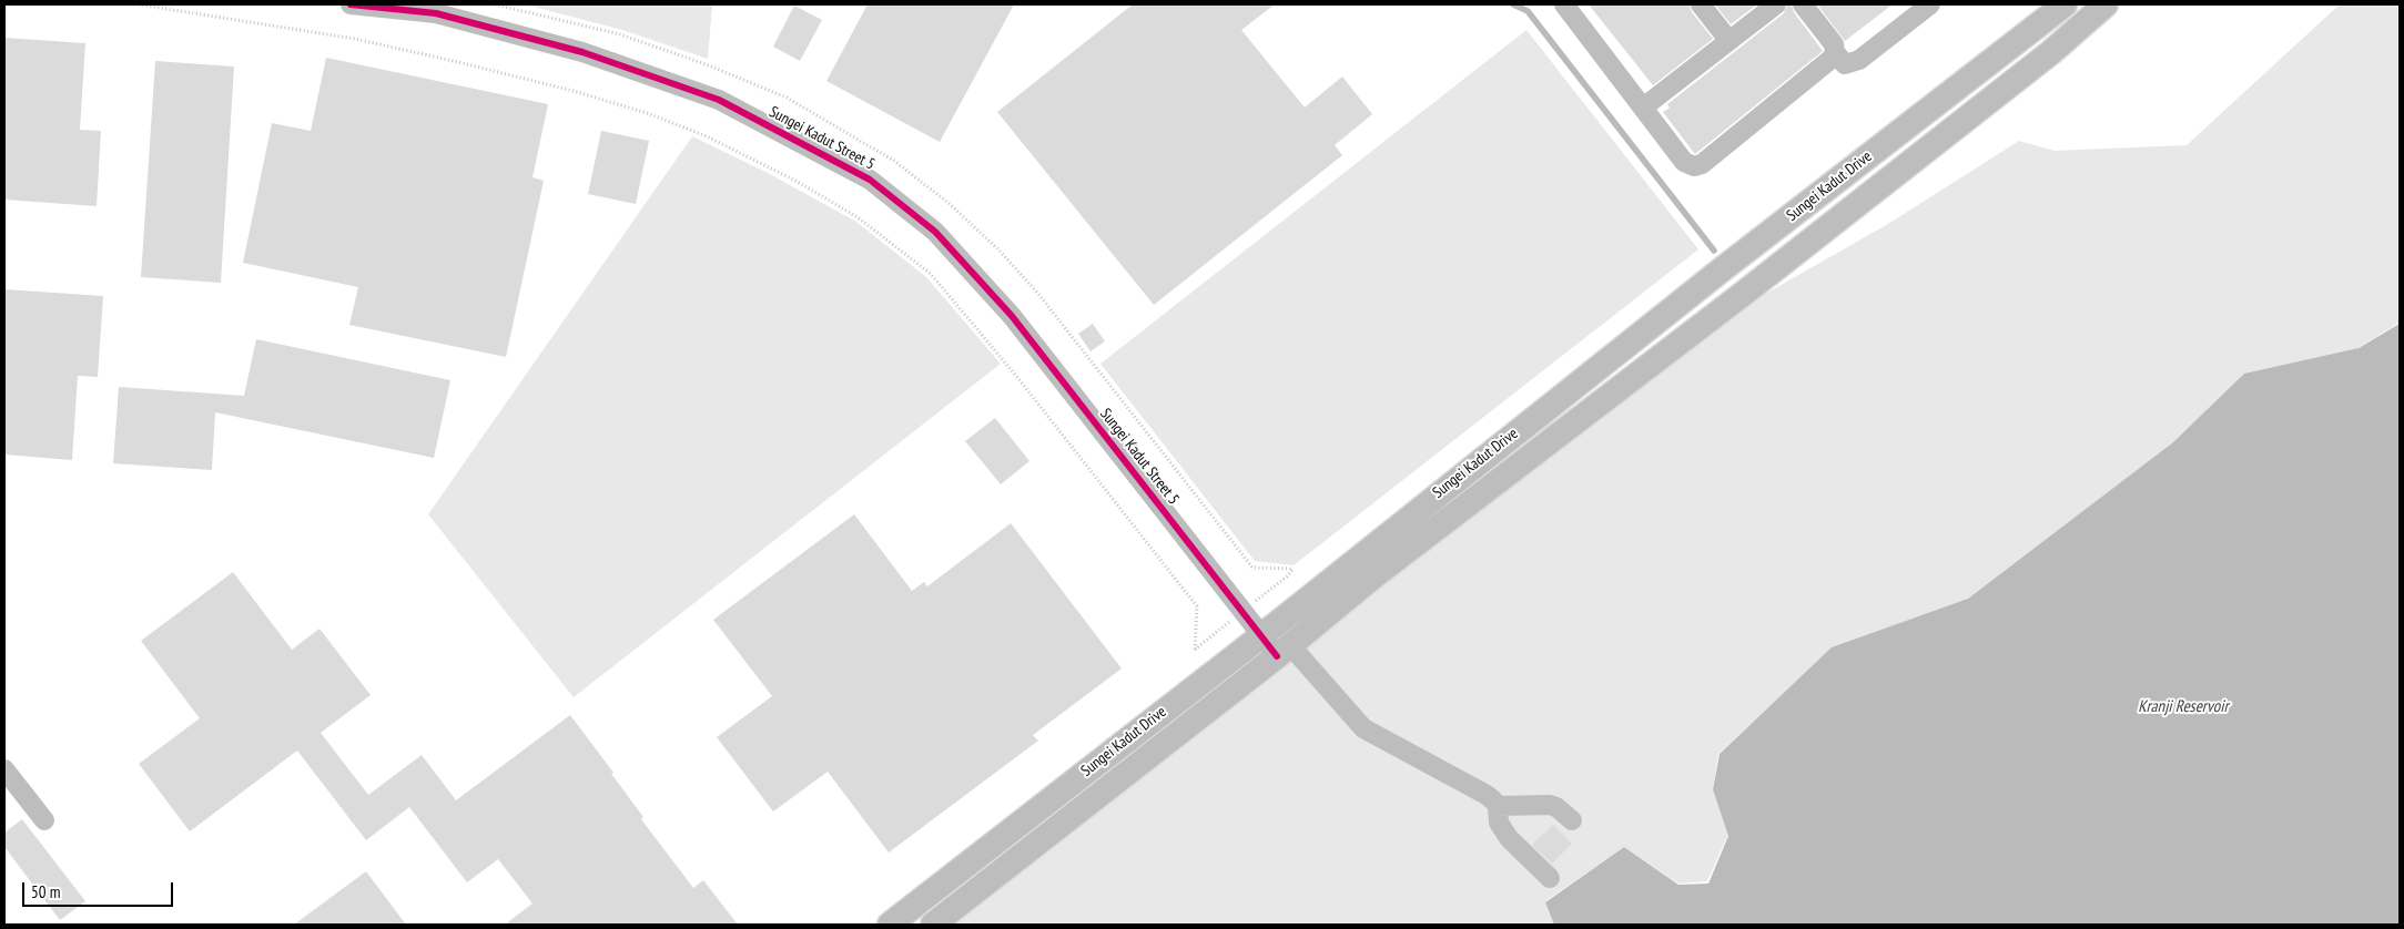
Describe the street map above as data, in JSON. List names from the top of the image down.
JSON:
{
  "streets": {
    "main road": ["Sungei Kadut Drive"],
    "street": ["Sungei Kadut Street 5"]
  },
  "crossings": [
    ["Sungei Kadut Street 5", "Sungei Kadut Drive"]
  ],
  "water": ["Kranji Reservoir"],
  "scale_bar": "50 m"
}
